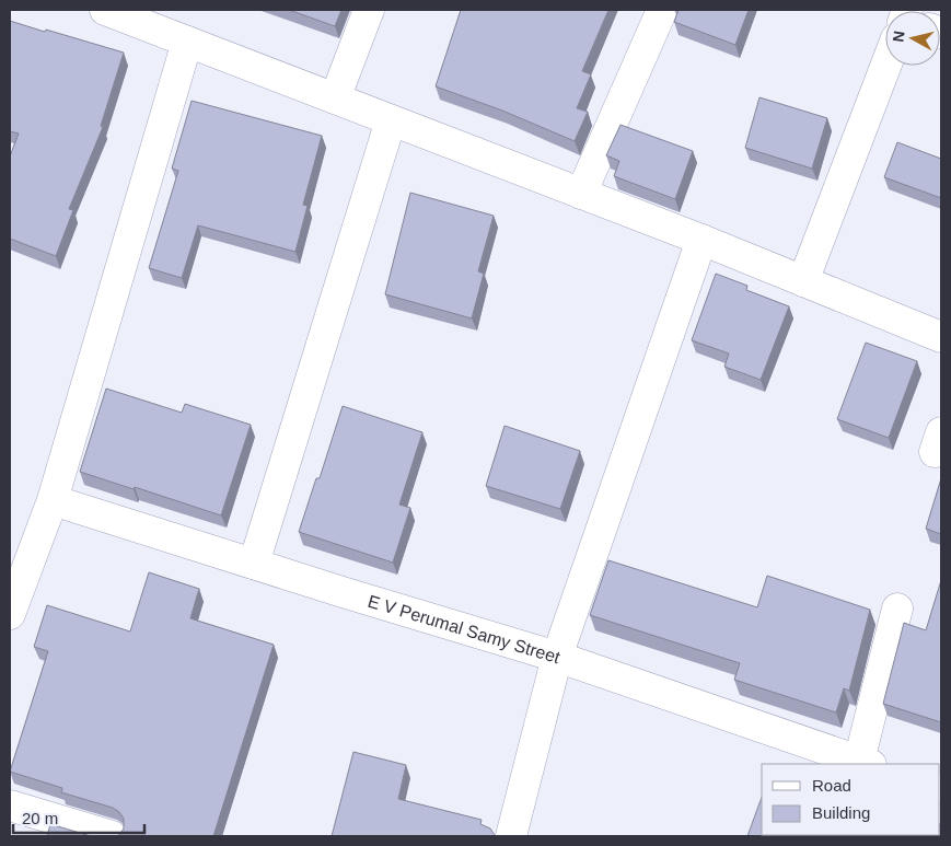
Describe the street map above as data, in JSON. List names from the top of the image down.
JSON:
{
  "streets": {
    "street": ["E V Perumal Samy Street"]
  },
  "legend": ["Road", "Building"],
  "scale_bar": "20 m",
  "north": "left"
}
